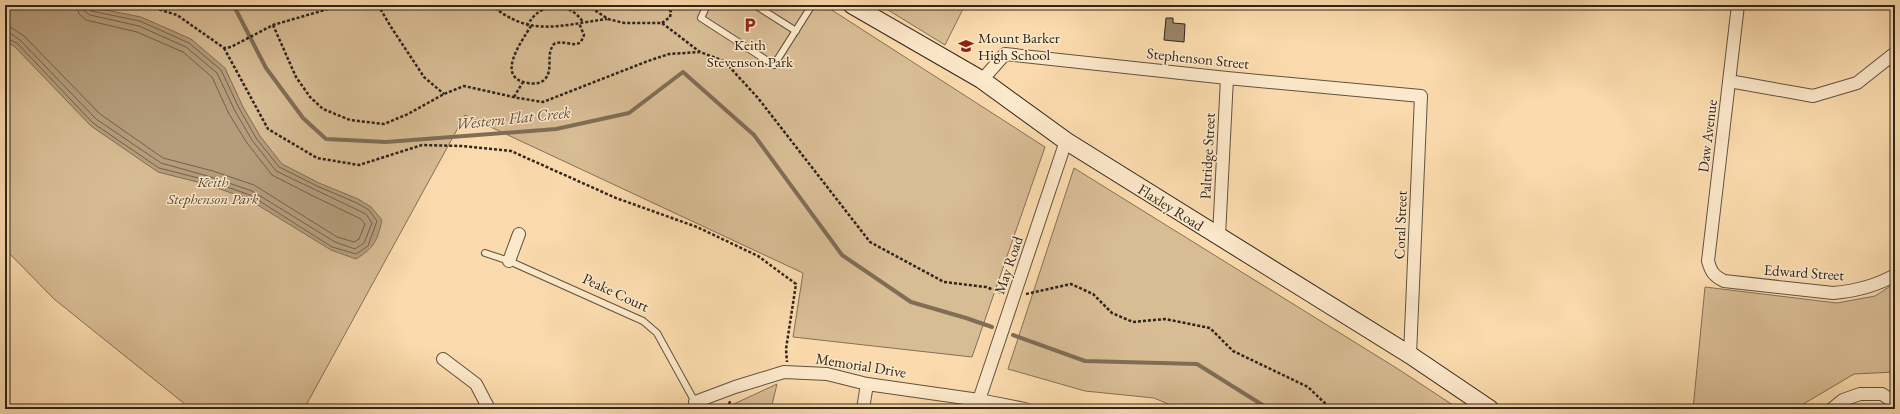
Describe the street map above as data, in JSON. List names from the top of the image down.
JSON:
{
  "streets": {
    "main road": ["Flaxley Road"],
    "street": [
      "Stephenson Street",
      "Daw Avenue",
      "Paltridge Street",
      "Coral Street",
      "May Road",
      "Edward Street",
      "Memorial Drive"
    ],
    "lane": ["Peake Court"]
  },
  "crossings": [
    ["Stephenson Street", "Paltridge Street"],
    ["Stephenson Street", "Flaxley Road"],
    ["Stephenson Street", "Coral Street"],
    ["Daw Avenue", "Edward Street"],
    ["Paltridge Street", "Flaxley Road"],
    ["Flaxley Road", "Coral Street"],
    ["Flaxley Road", "May Road"],
    ["May Road", "Memorial Drive"],
    ["Peake Court", "Memorial Drive"]
  ],
  "water": ["Western Flat Creek"],
  "parks": ["Keith Stephenson Park"],
  "places": {
    "parking": ["Keith Stevenson Park"],
    "school or university": ["Mount Barker High School"]
  }
}
